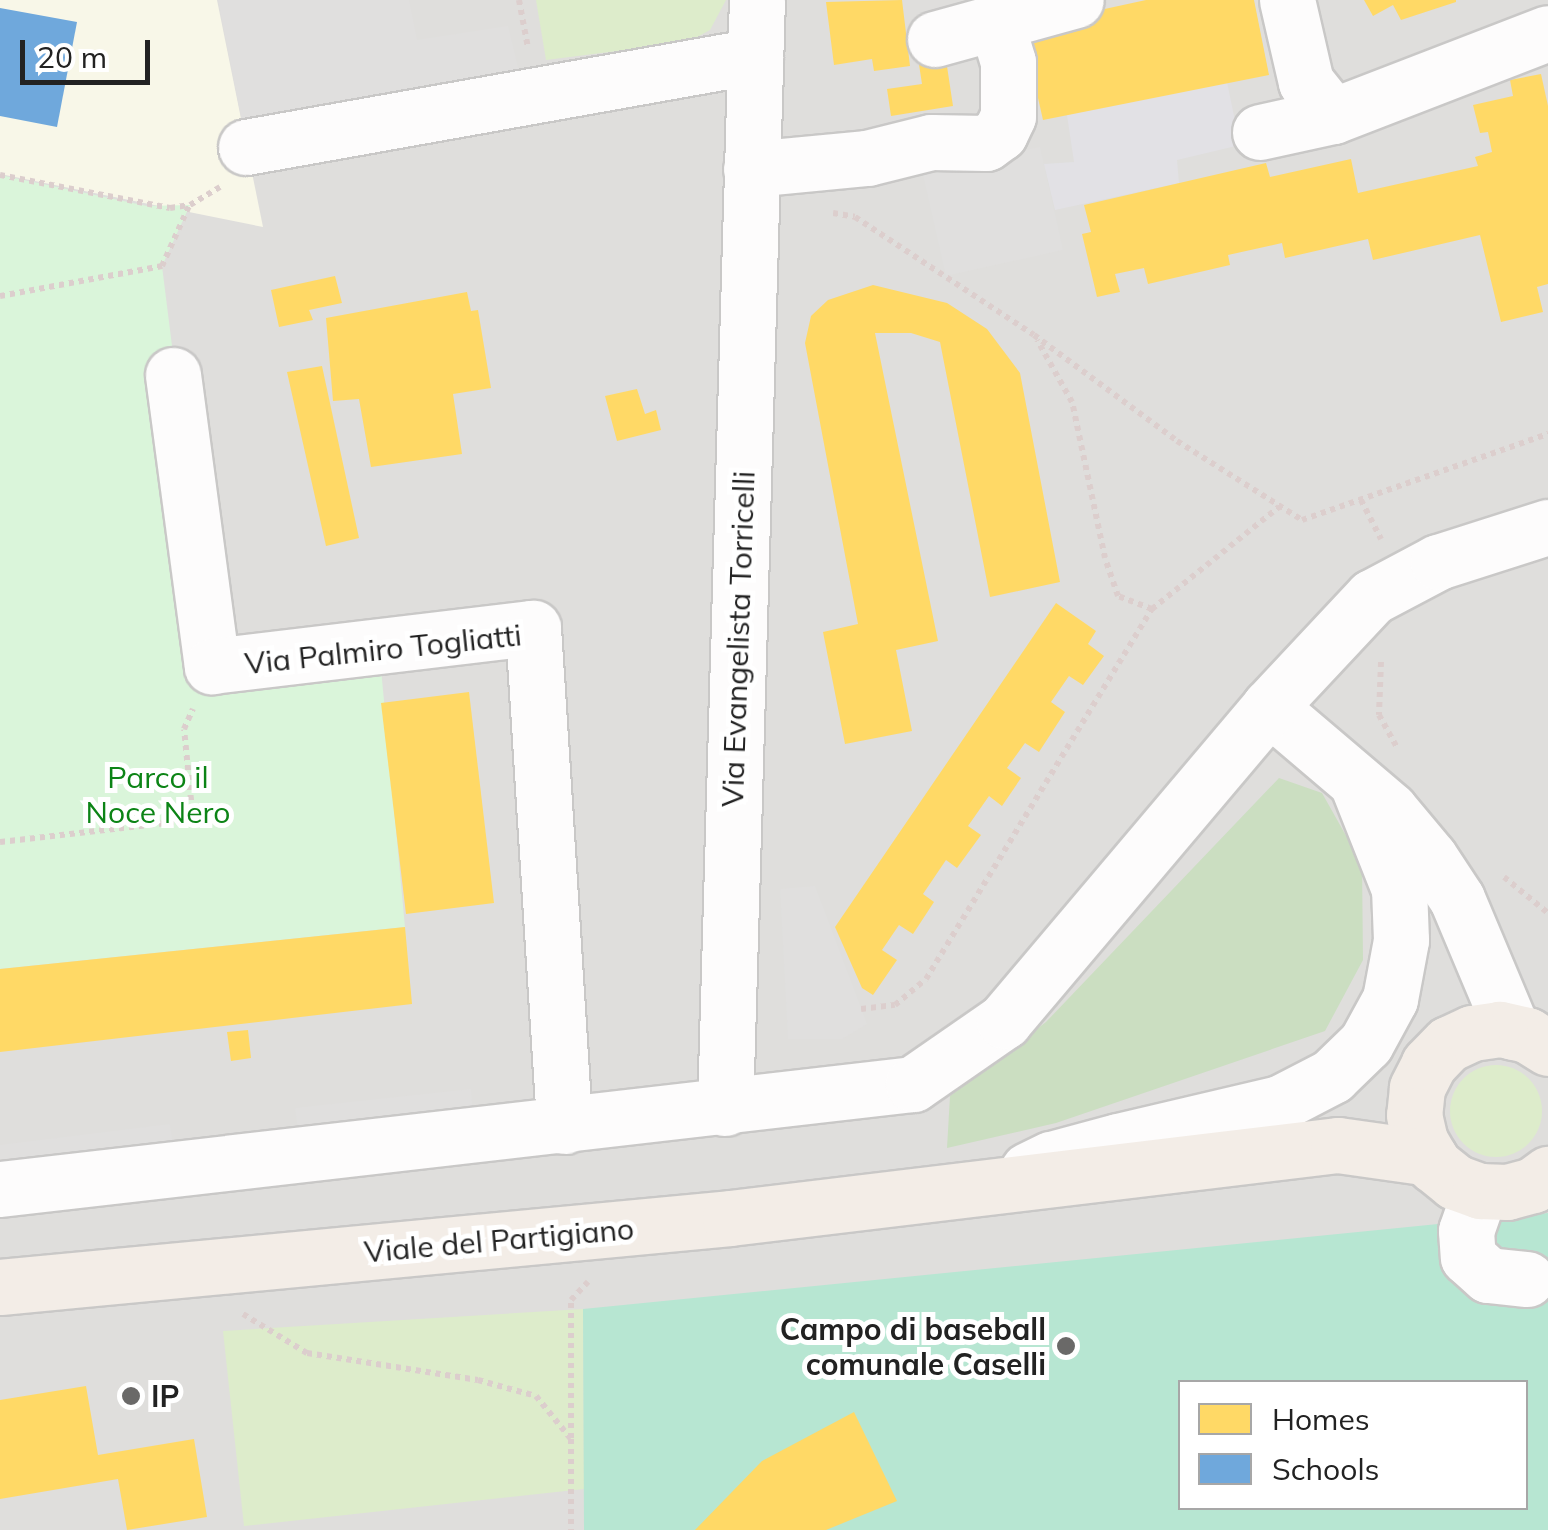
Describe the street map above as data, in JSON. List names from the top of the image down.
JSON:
{
  "streets": {
    "main road": ["Viale del Partigiano"],
    "street": ["Via Evangelista Torricelli", "Via Palmiro Togliatti"]
  },
  "parks": ["Parco il Noce Nero"],
  "places": ["Campo di baseball comunale Caselli", "IP"],
  "legend": ["Homes", "Schools"],
  "scale_bar": "20 m"
}
